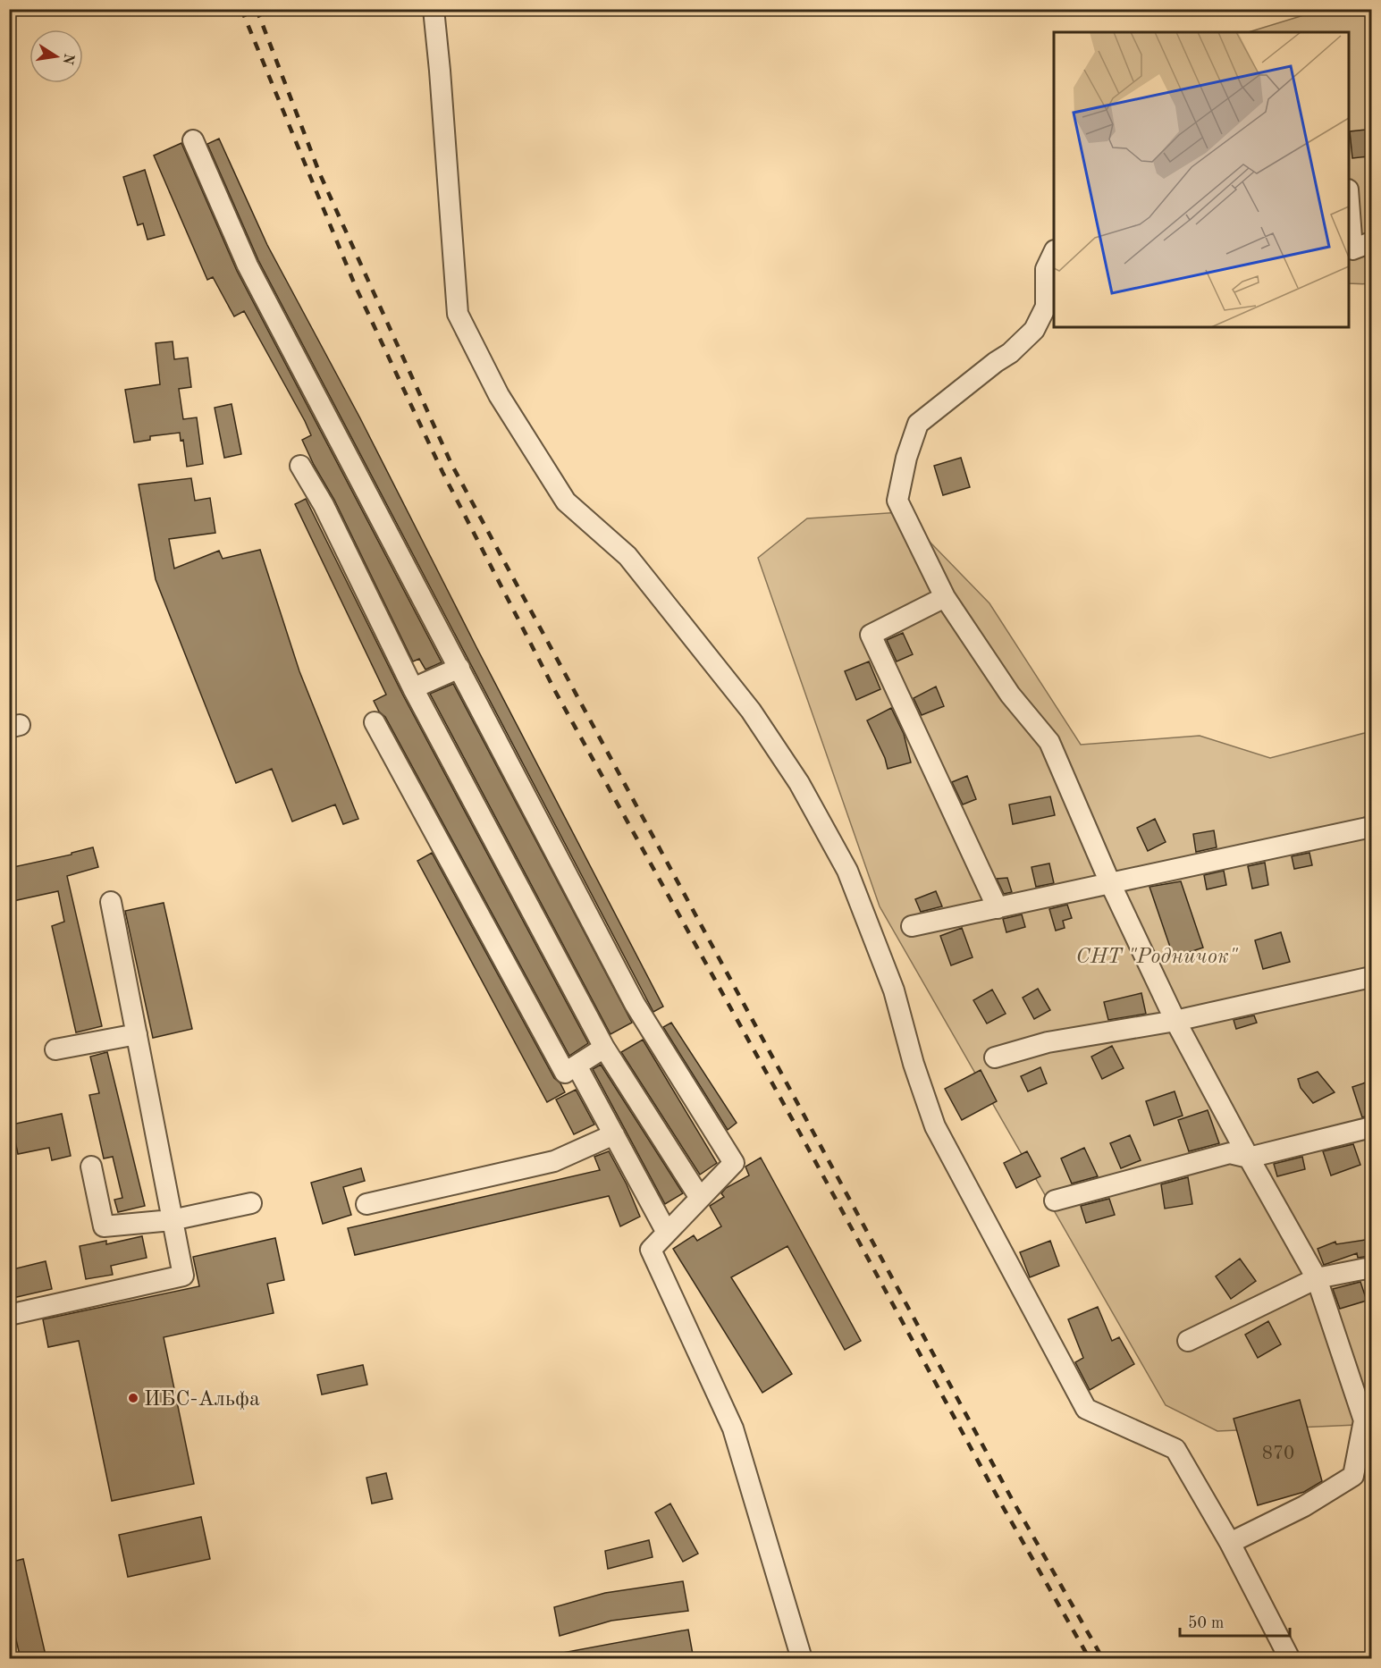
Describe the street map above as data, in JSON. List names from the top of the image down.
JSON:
{
  "parks": ["СНТ \"Родничок\""],
  "places": ["ИБС-Альфа"],
  "house_numbers": ["870"],
  "scale_bar": "50 m",
  "north": "right"
}
